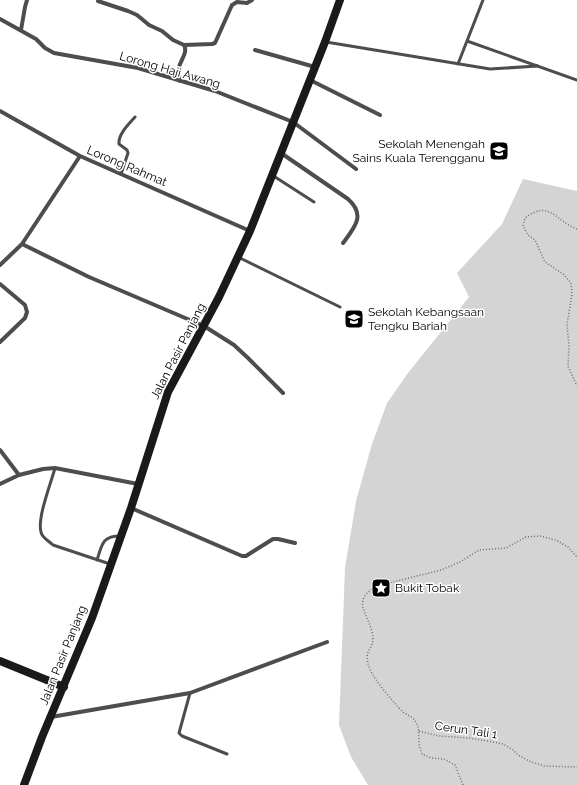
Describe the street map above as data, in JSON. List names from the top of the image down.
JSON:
{
  "streets": {
    "main road": ["Jalan Pasir Panjang"],
    "street": ["Lorong Haji Awang", "Lorong Rahmat"],
    "path": ["Cerun Tali 1"]
  },
  "crossings": [
    ["Lorong Haji Awang", "Jalan Pasir Panjang"],
    ["Lorong Rahmat", "Jalan Pasir Panjang"]
  ],
  "places": {
    "school or university": ["Sekolah Menengah Sains Kuala Terengganu", "Sekolah Kebangsaan Tengku Bariah"],
    "place": ["Bukit Tobak"]
  }
}
